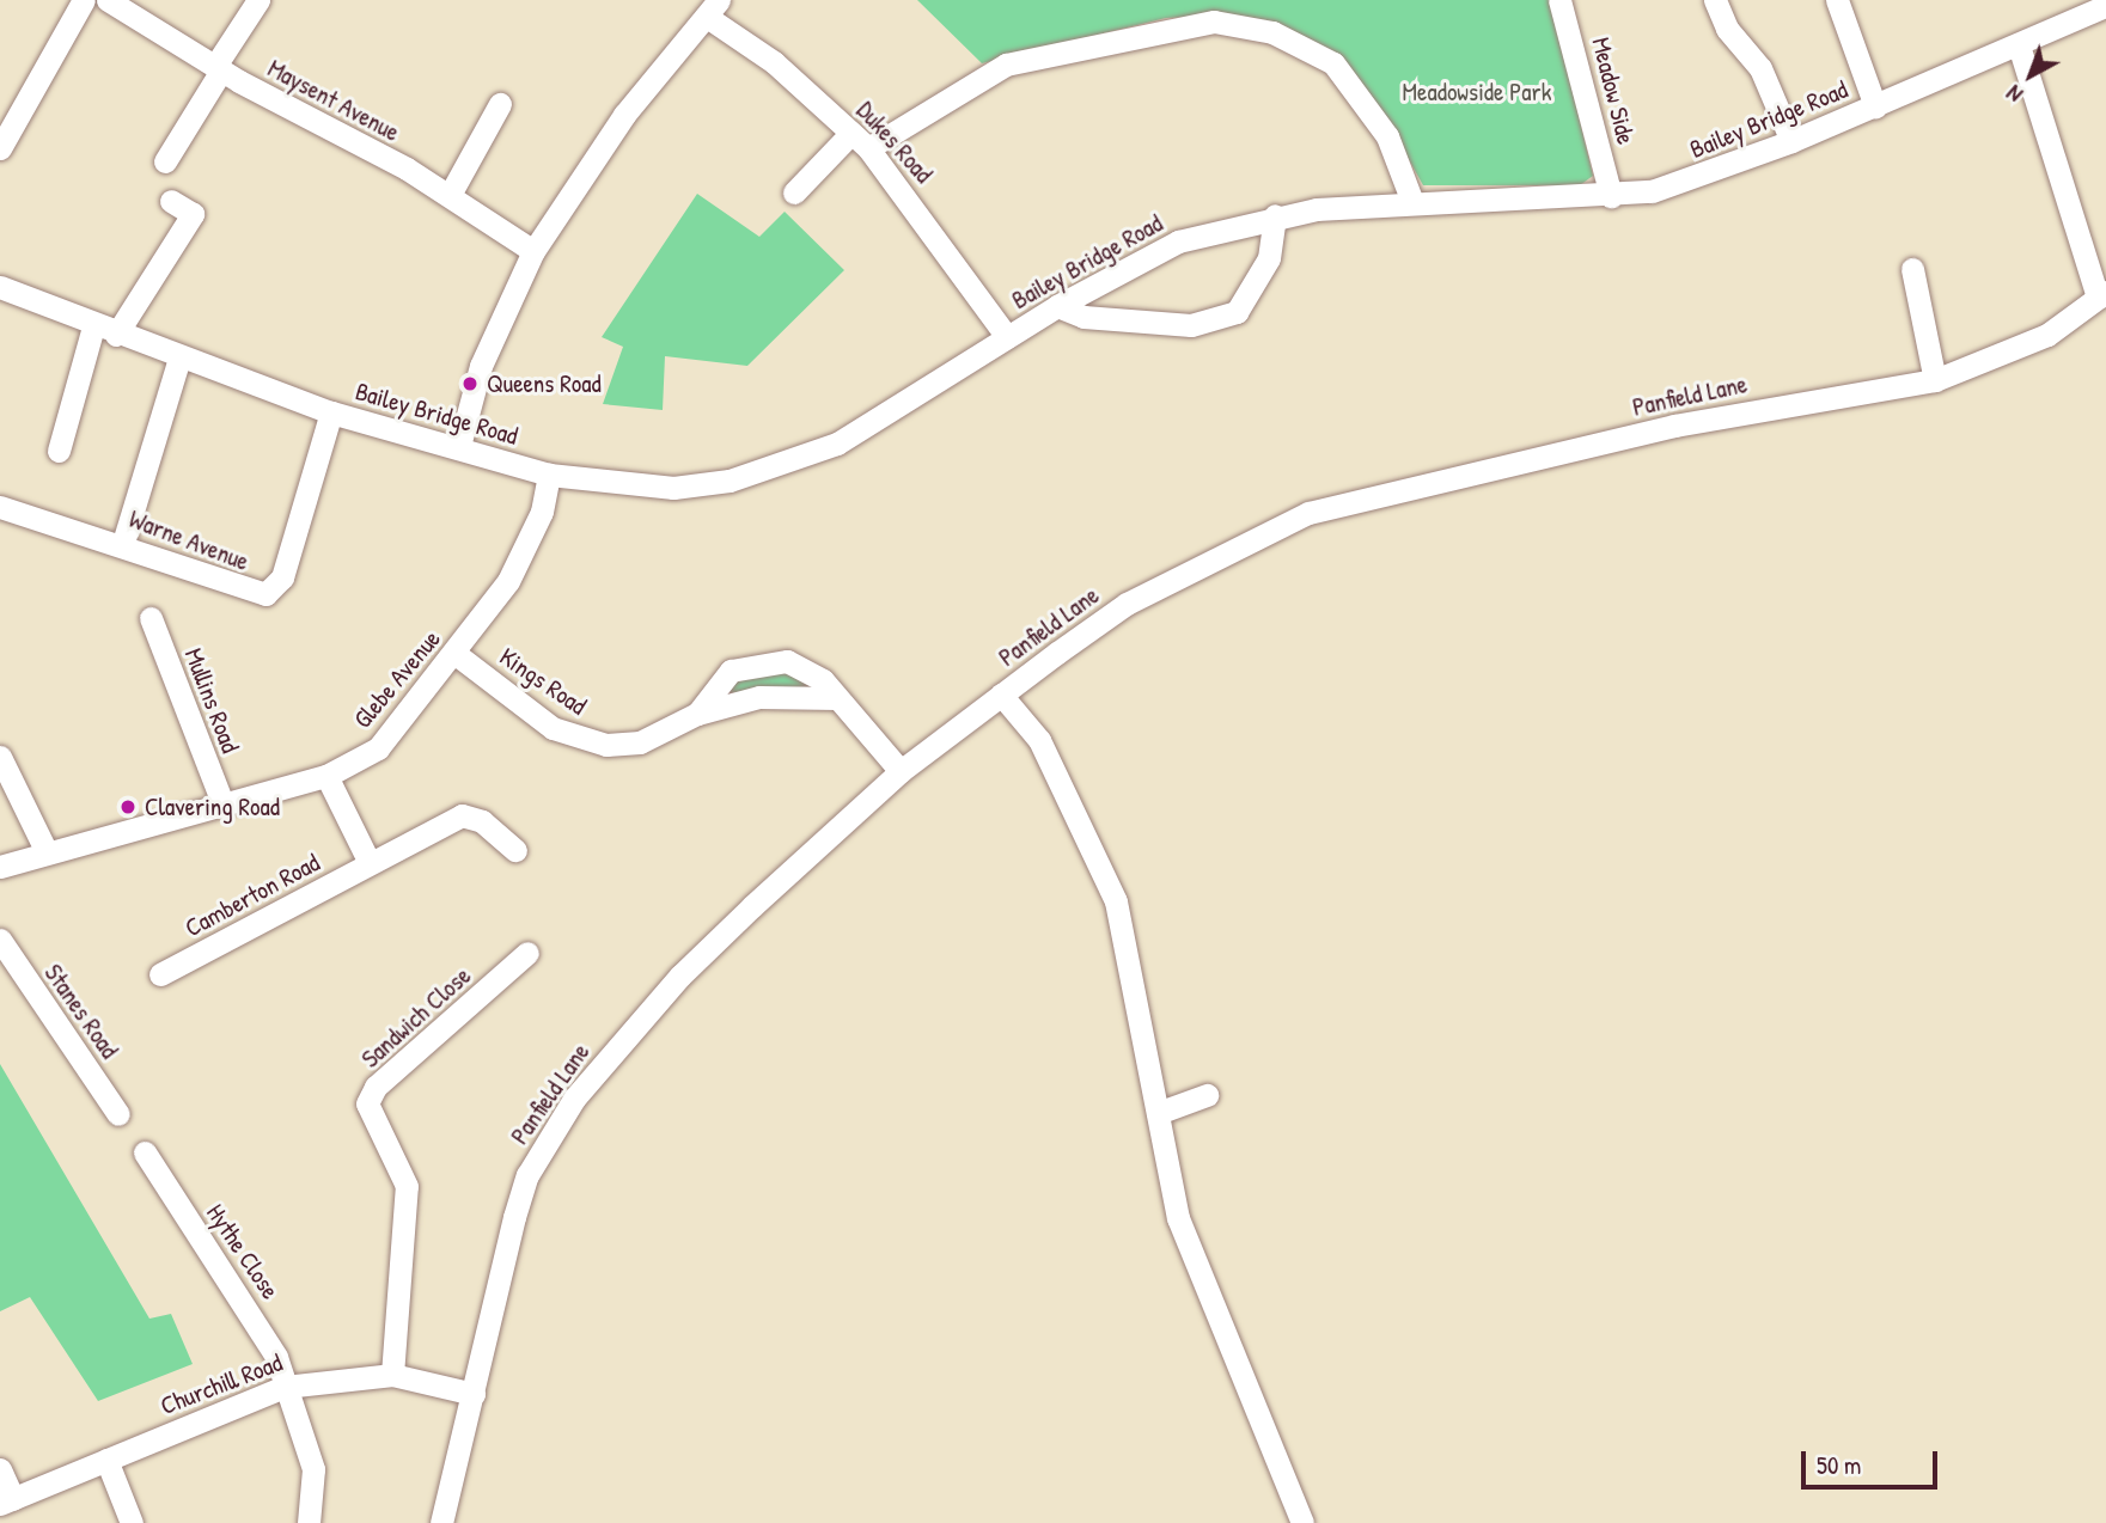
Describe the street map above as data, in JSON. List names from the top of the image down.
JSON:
{
  "streets": {
    "street": [
      "Meadow Side",
      "Maysent Avenue",
      "Bailey Bridge Road",
      "Dukes Road",
      "Panfield Lane",
      "Warne Avenue",
      "Glebe Avenue",
      "Kings Road",
      "Mullins Road",
      "Camberton Road",
      "Stanes Road",
      "Sandwich Close",
      "Hythe Close",
      "Churchill Road"
    ]
  },
  "crossings": [
    ["Meadow Side", "Bailey Bridge Road"],
    ["Bailey Bridge Road", "Dukes Road"],
    ["Bailey Bridge Road", "Warne Avenue"],
    ["Bailey Bridge Road", "Glebe Avenue"],
    ["Panfield Lane", "Kings Road"],
    ["Panfield Lane", "Churchill Road"],
    ["Glebe Avenue", "Kings Road"],
    ["Glebe Avenue", "Mullins Road"],
    ["Sandwich Close", "Churchill Road"],
    ["Hythe Close", "Churchill Road"]
  ],
  "parks": ["Meadowside Park"],
  "places": ["Queens Road", "Clavering Road"],
  "scale_bar": "50 m",
  "north": "bottom left"
}
